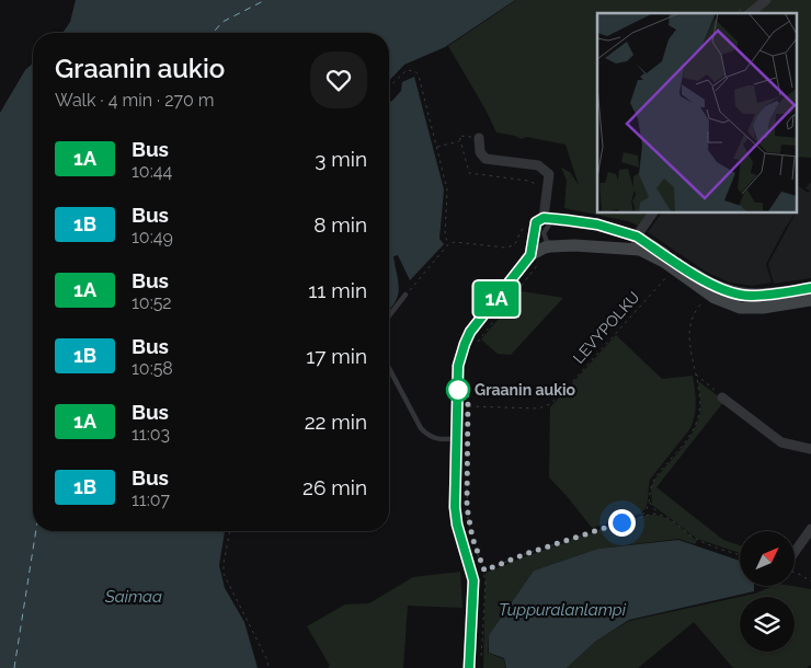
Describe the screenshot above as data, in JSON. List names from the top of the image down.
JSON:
{
  "streets": {
    "path": ["LEVYPOLKU"]
  },
  "water": ["Saimaa", "Tuppuralanlampi"],
  "places": ["Graanin aukio"],
  "lines": ["bus line 1A"],
  "north": "top right",
  "page": {
    "on_map": "1A",
    "heading": ["Graanin aukio", "Walk · 4 min · 270 m"],
    "list": [
      {
        "mark": "1A",
        "name": "Bus",
        "note": "10:44",
        "value": "3 min"
      },
      {
        "mark": "1B",
        "name": "Bus",
        "note": "10:49",
        "value": "8 min"
      },
      {
        "mark": "1A",
        "name": "Bus",
        "note": "10:52",
        "value": "11 min"
      },
      {
        "mark": "1B",
        "name": "Bus",
        "note": "10:58",
        "value": "17 min"
      },
      {
        "mark": "1A",
        "name": "Bus",
        "note": "11:03",
        "value": "22 min"
      },
      {
        "mark": "1B",
        "name": "Bus",
        "note": "11:07",
        "value": "26 min"
      }
    ]
  }
}
